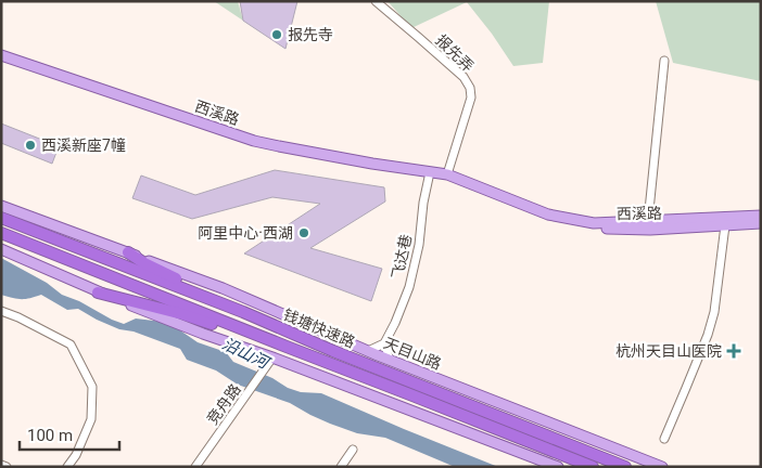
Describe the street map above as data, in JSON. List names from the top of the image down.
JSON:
{
  "streets": {
    "highway": ["钱塘快速路"],
    "main road": ["西溪路", "天目山路"],
    "street": ["报先弄", "飞达巷", "竞舟路"]
  },
  "crossings": [
    ["报先弄", "西溪路"],
    ["西溪路", "飞达巷"]
  ],
  "water": ["沿山河"],
  "places": {
    "other": ["报先寺", "西溪新座7幢", "阿里中心·西湖"],
    "health": ["杭州天目山医院"]
  },
  "scale_bar": "100 m"
}
